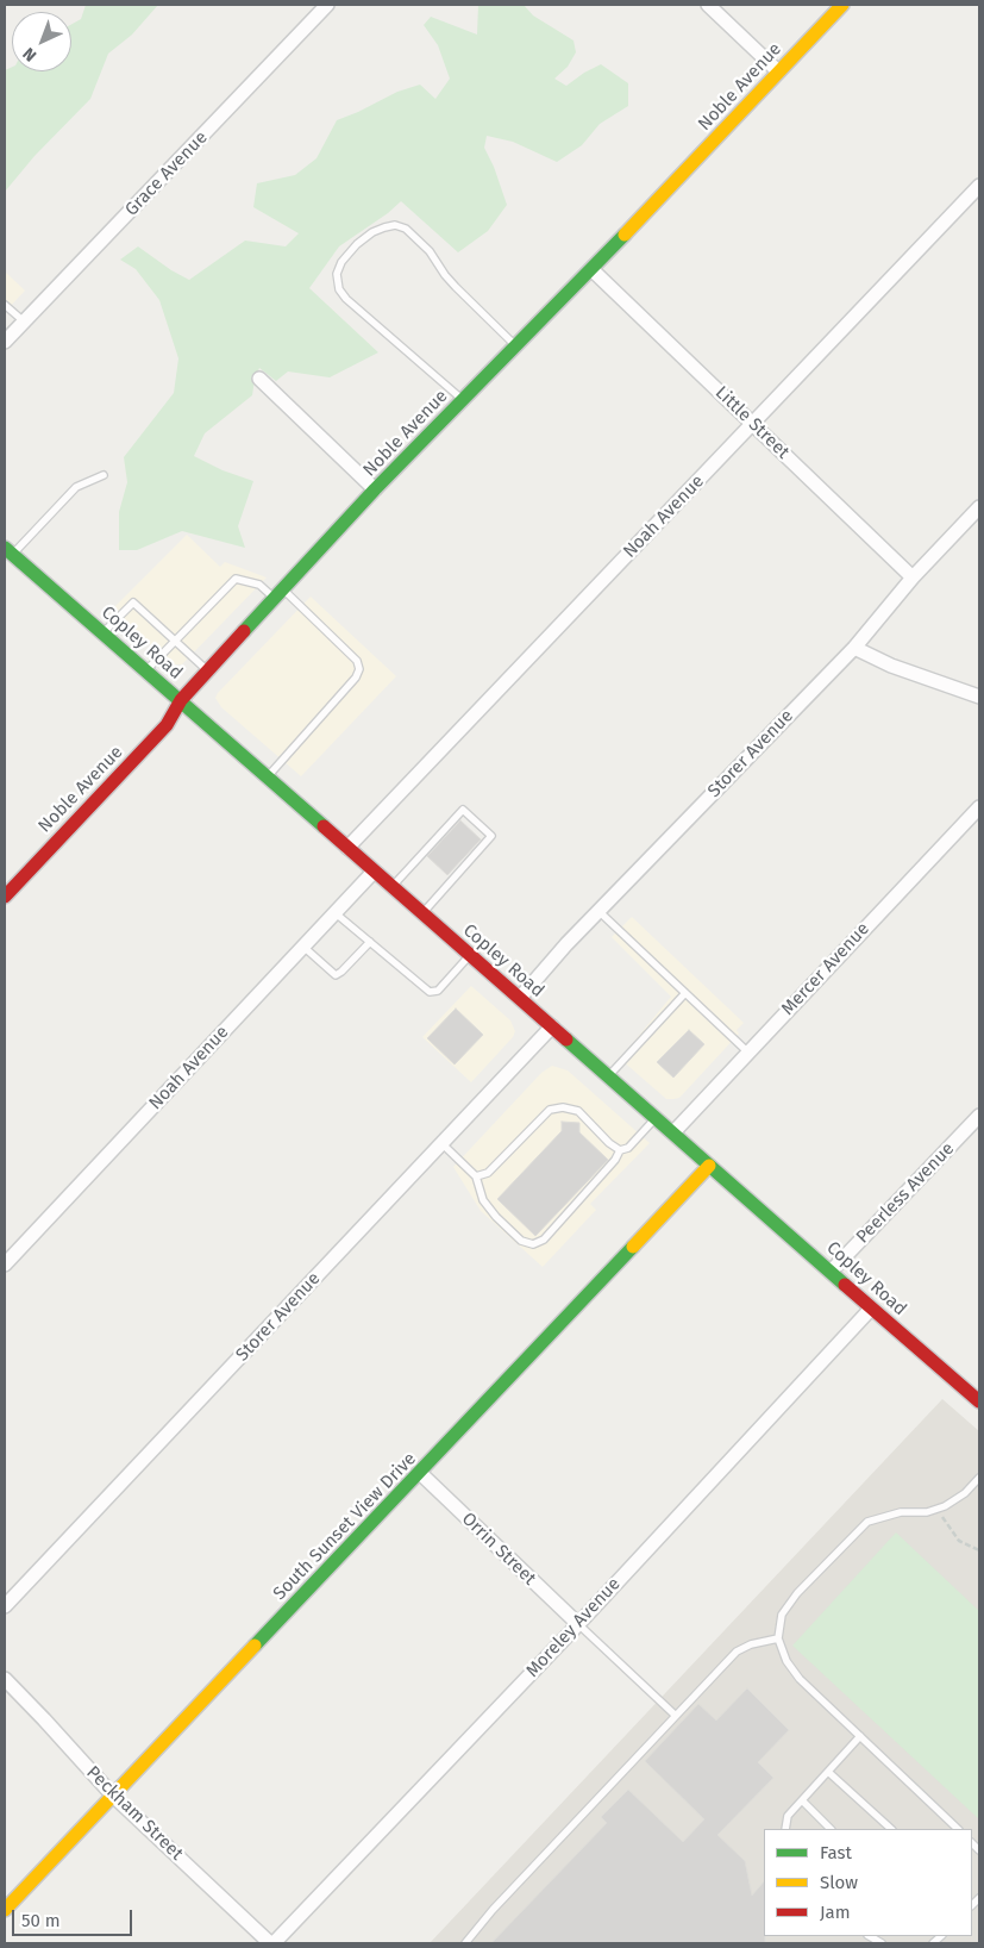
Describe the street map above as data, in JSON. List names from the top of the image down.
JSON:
{
  "streets": {
    "street": [
      "Noble Avenue",
      "Grace Avenue",
      "Little Street",
      "Noah Avenue",
      "Copley Road",
      "Storer Avenue",
      "Mercer Avenue",
      "Peerless Avenue",
      "South Sunset View Drive",
      "Orrin Street",
      "Moreley Avenue",
      "Peckham Street"
    ]
  },
  "crossings": [
    ["Noble Avenue", "Little Street"],
    ["Noble Avenue", "Copley Road"],
    ["Little Street", "Noah Avenue"],
    ["Little Street", "Storer Avenue"],
    ["Noah Avenue", "Copley Road"],
    ["Copley Road", "Storer Avenue"],
    ["Copley Road", "Mercer Avenue"],
    ["Copley Road", "Peerless Avenue"],
    ["Copley Road", "South Sunset View Drive"],
    ["Copley Road", "Moreley Avenue"],
    ["South Sunset View Drive", "Orrin Street"],
    ["South Sunset View Drive", "Peckham Street"],
    ["Orrin Street", "Moreley Avenue"],
    ["Moreley Avenue", "Peckham Street"]
  ],
  "legend": ["Fast", "Slow", "Jam"],
  "scale_bar": "50 m",
  "north": "bottom left"
}
